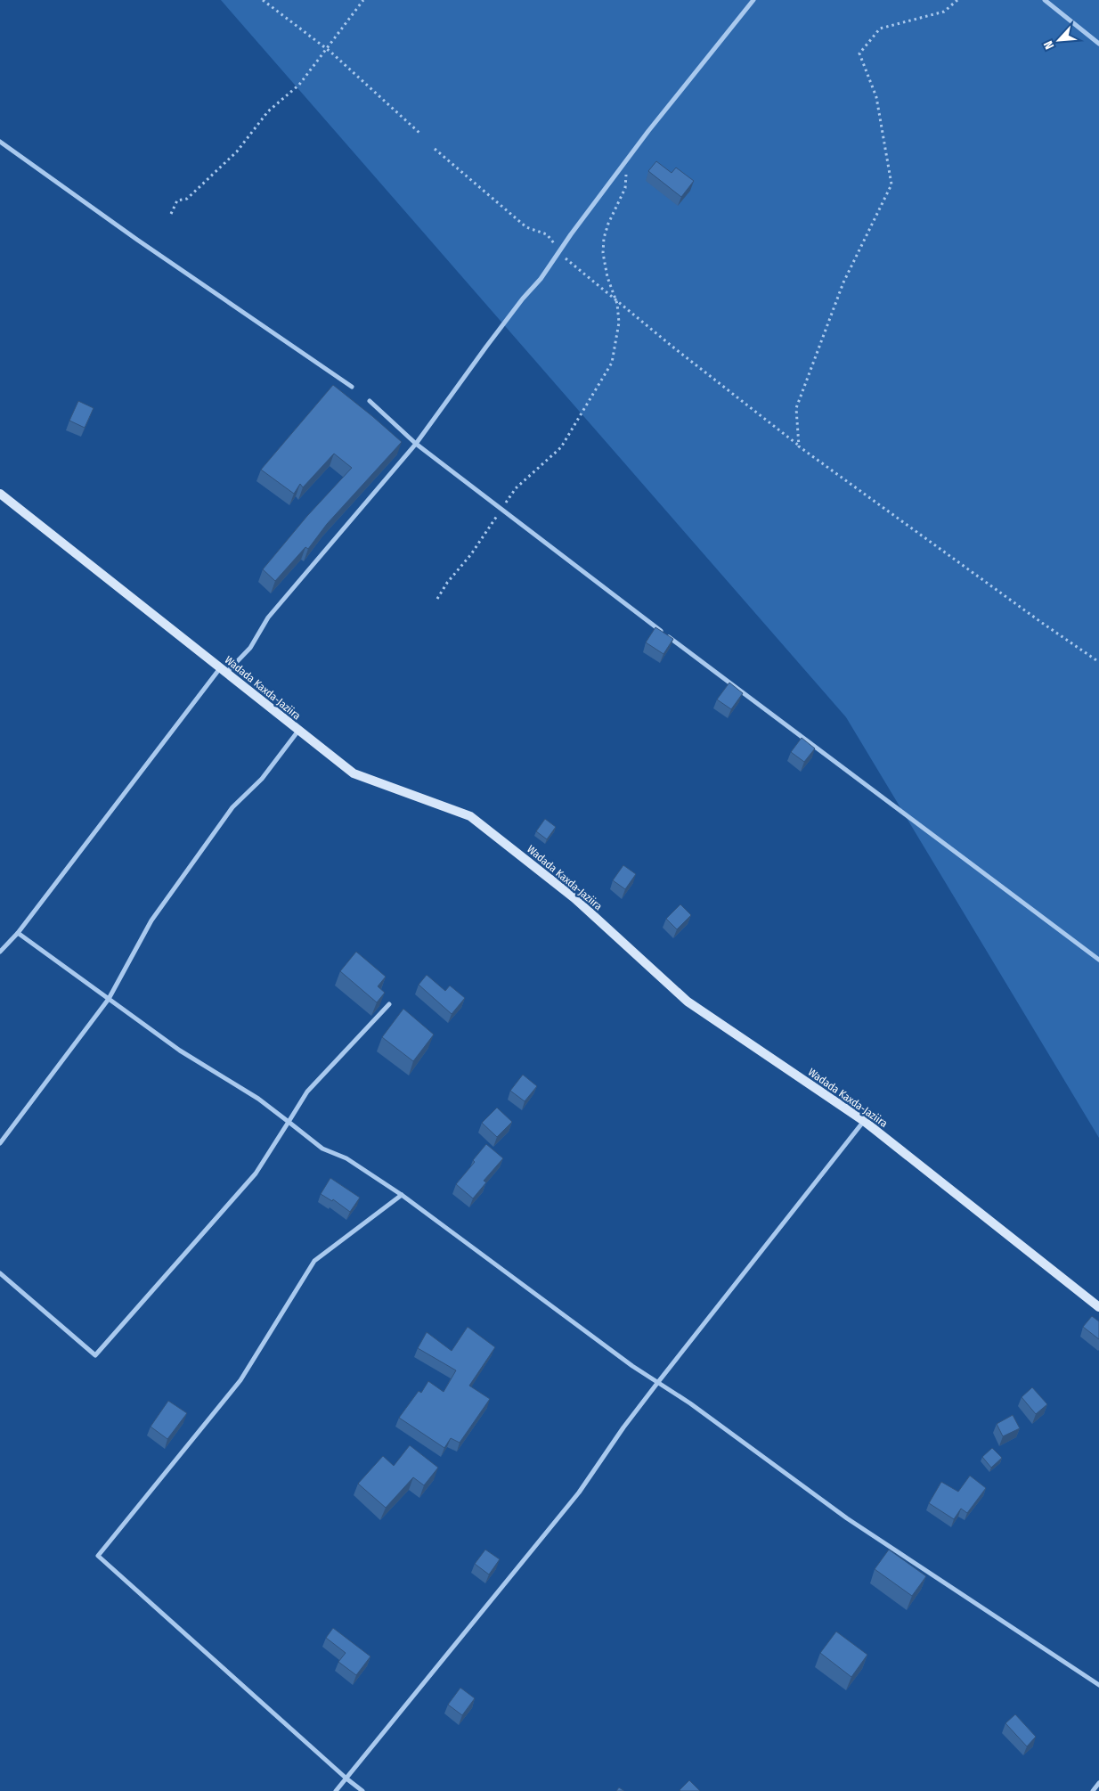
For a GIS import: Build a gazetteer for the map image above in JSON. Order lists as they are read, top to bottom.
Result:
{
  "streets": {
    "street": ["Wadada Kaxda-Jaziira"]
  },
  "north": "bottom left"
}
